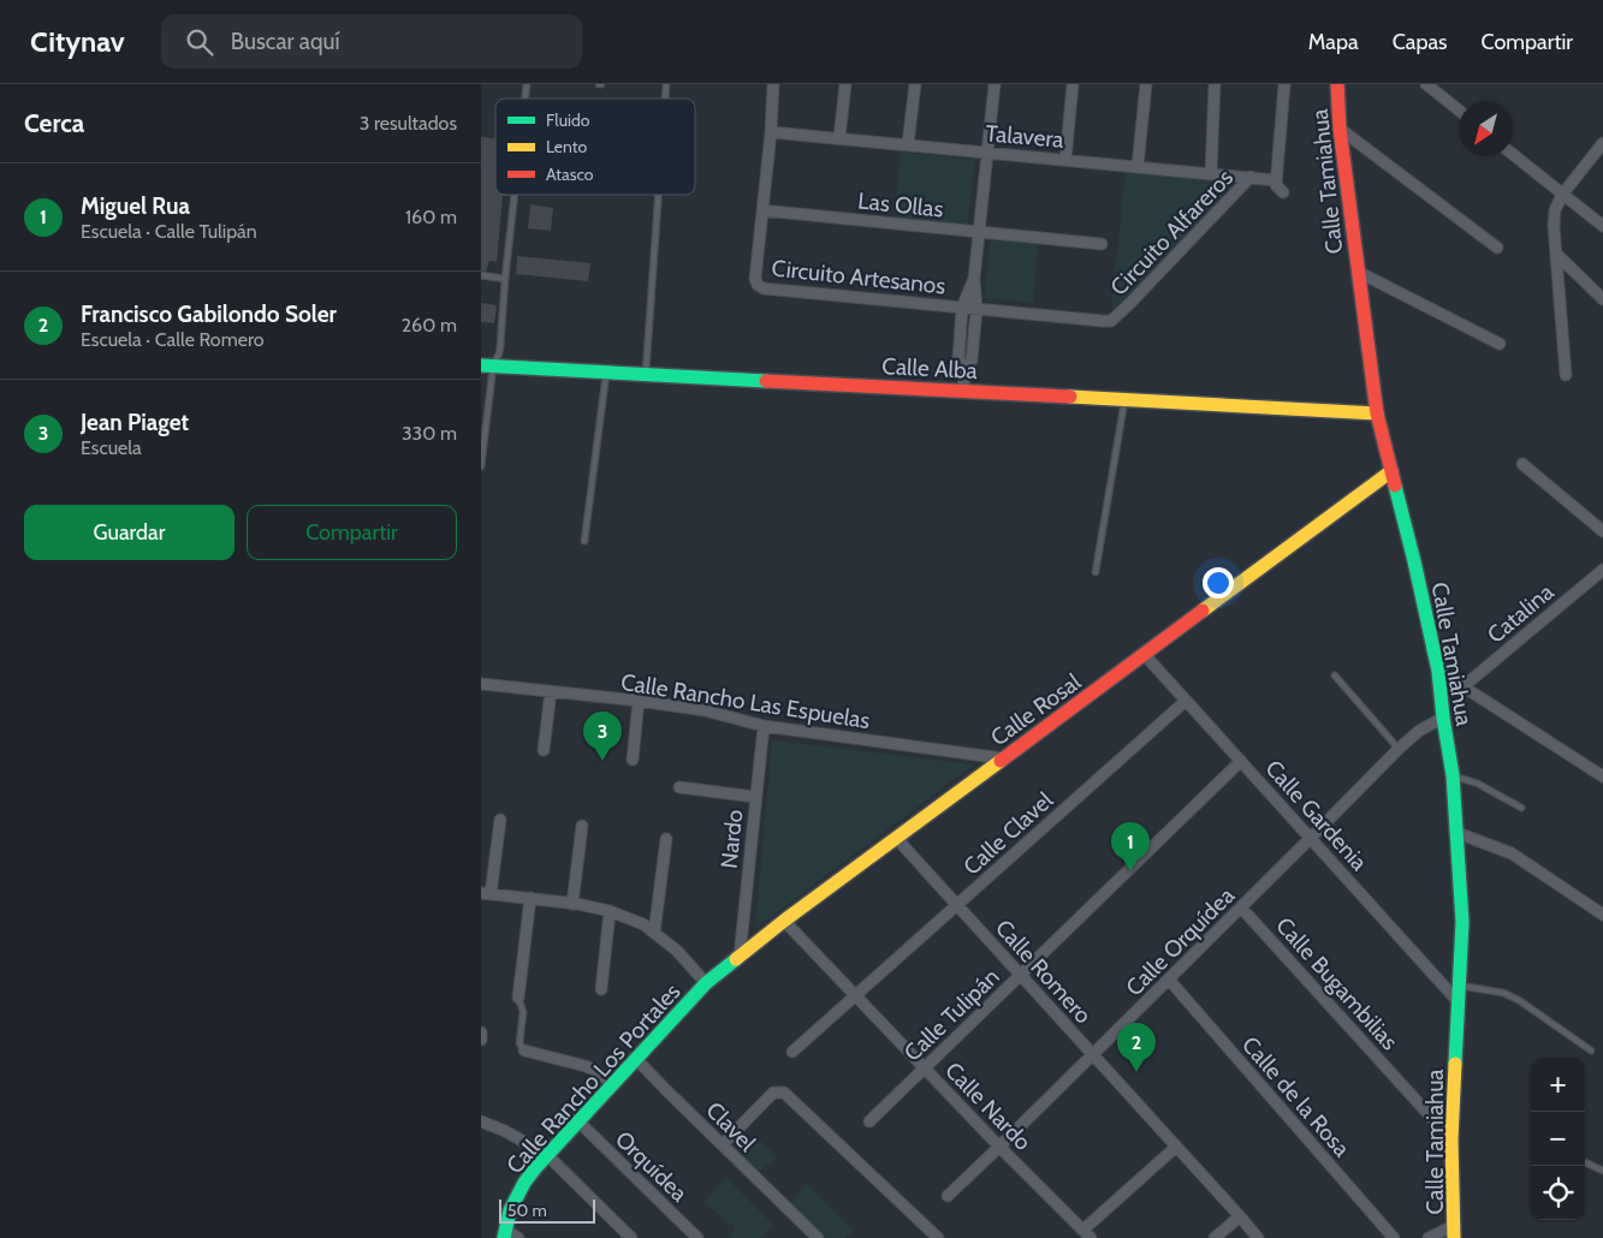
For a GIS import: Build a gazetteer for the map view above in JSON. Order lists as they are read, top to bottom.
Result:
{
  "streets": {
    "street": [
      "Talavera",
      "Calle Tamiahua",
      "Las Ollas",
      "Circuito Alfareros",
      "Circuito Artesanos",
      "Calle Alba",
      "Catalina",
      "Calle Rancho Las Espuelas",
      "Calle Rosal",
      "Calle Gardenia",
      "Calle Clavel",
      "Nardo",
      "Calle Orquídea",
      "Calle Romero",
      "Calle Bugambilias",
      "Calle Tulipán",
      "Calle Rancho Los Portales",
      "Calle de la Rosa",
      "Calle Nardo",
      "Clavel",
      "Orquídea"
    ]
  },
  "crossings": [
    ["Talavera", "Circuito Alfareros"],
    ["Talavera", "Circuito Artesanos"],
    ["Calle Tamiahua", "Calle Alba"],
    ["Calle Tamiahua", "Calle Rosal"],
    ["Calle Tamiahua", "Calle Gardenia"],
    ["Calle Tamiahua", "Calle Orquídea"],
    ["Calle Tamiahua", "Calle Bugambilias"],
    ["Las Ollas", "Circuito Artesanos"],
    ["Circuito Alfareros", "Circuito Artesanos"],
    ["Calle Rancho Las Espuelas", "Calle Rosal"],
    ["Calle Rancho Las Espuelas", "Nardo"],
    ["Calle Rosal", "Calle Gardenia"],
    ["Calle Rosal", "Nardo"],
    ["Calle Rosal", "Calle Romero"],
    ["Calle Rosal", "Calle Rancho Los Portales"],
    ["Calle Rosal", "Calle Nardo"],
    ["Calle Gardenia", "Calle Clavel"],
    ["Calle Gardenia", "Calle Orquídea"],
    ["Calle Gardenia", "Calle Tulipán"],
    ["Calle Clavel", "Calle Romero"],
    ["Calle Clavel", "Calle Nardo"],
    ["Calle Orquídea", "Calle Romero"],
    ["Calle Orquídea", "Calle Bugambilias"],
    ["Calle Orquídea", "Calle de la Rosa"],
    ["Calle Orquídea", "Calle Nardo"],
    ["Calle Romero", "Calle Tulipán"],
    ["Calle Tulipán", "Calle Nardo"],
    ["Calle Rancho Los Portales", "Clavel"],
    ["Calle Rancho Los Portales", "Orquídea"]
  ],
  "legend": ["Fluido", "Lento", "Atasco"],
  "scale_bar": "50 m",
  "north": "bottom left",
  "page": {
    "header": "Citynav",
    "search": "Buscar aquí",
    "nav": ["Mapa", "Capas", "Compartir"],
    "heading": ["Cerca", "3 resultados"],
    "list": [
      {
        "mark": "1",
        "name": "Miguel Rua",
        "note": "Escuela · Calle Tulipán",
        "value": "160 m"
      },
      {
        "mark": "2",
        "name": "Francisco Gabilondo Soler",
        "note": "Escuela · Calle Romero",
        "value": "260 m"
      },
      {
        "mark": "3",
        "name": "Jean Piaget",
        "note": "Escuela",
        "value": "330 m"
      }
    ],
    "buttons": ["Guardar", "Compartir"],
    "pins": ["3", "1", "2"],
    "map_buttons": ["+", "−"],
    "scale": "50 m"
  }
}
